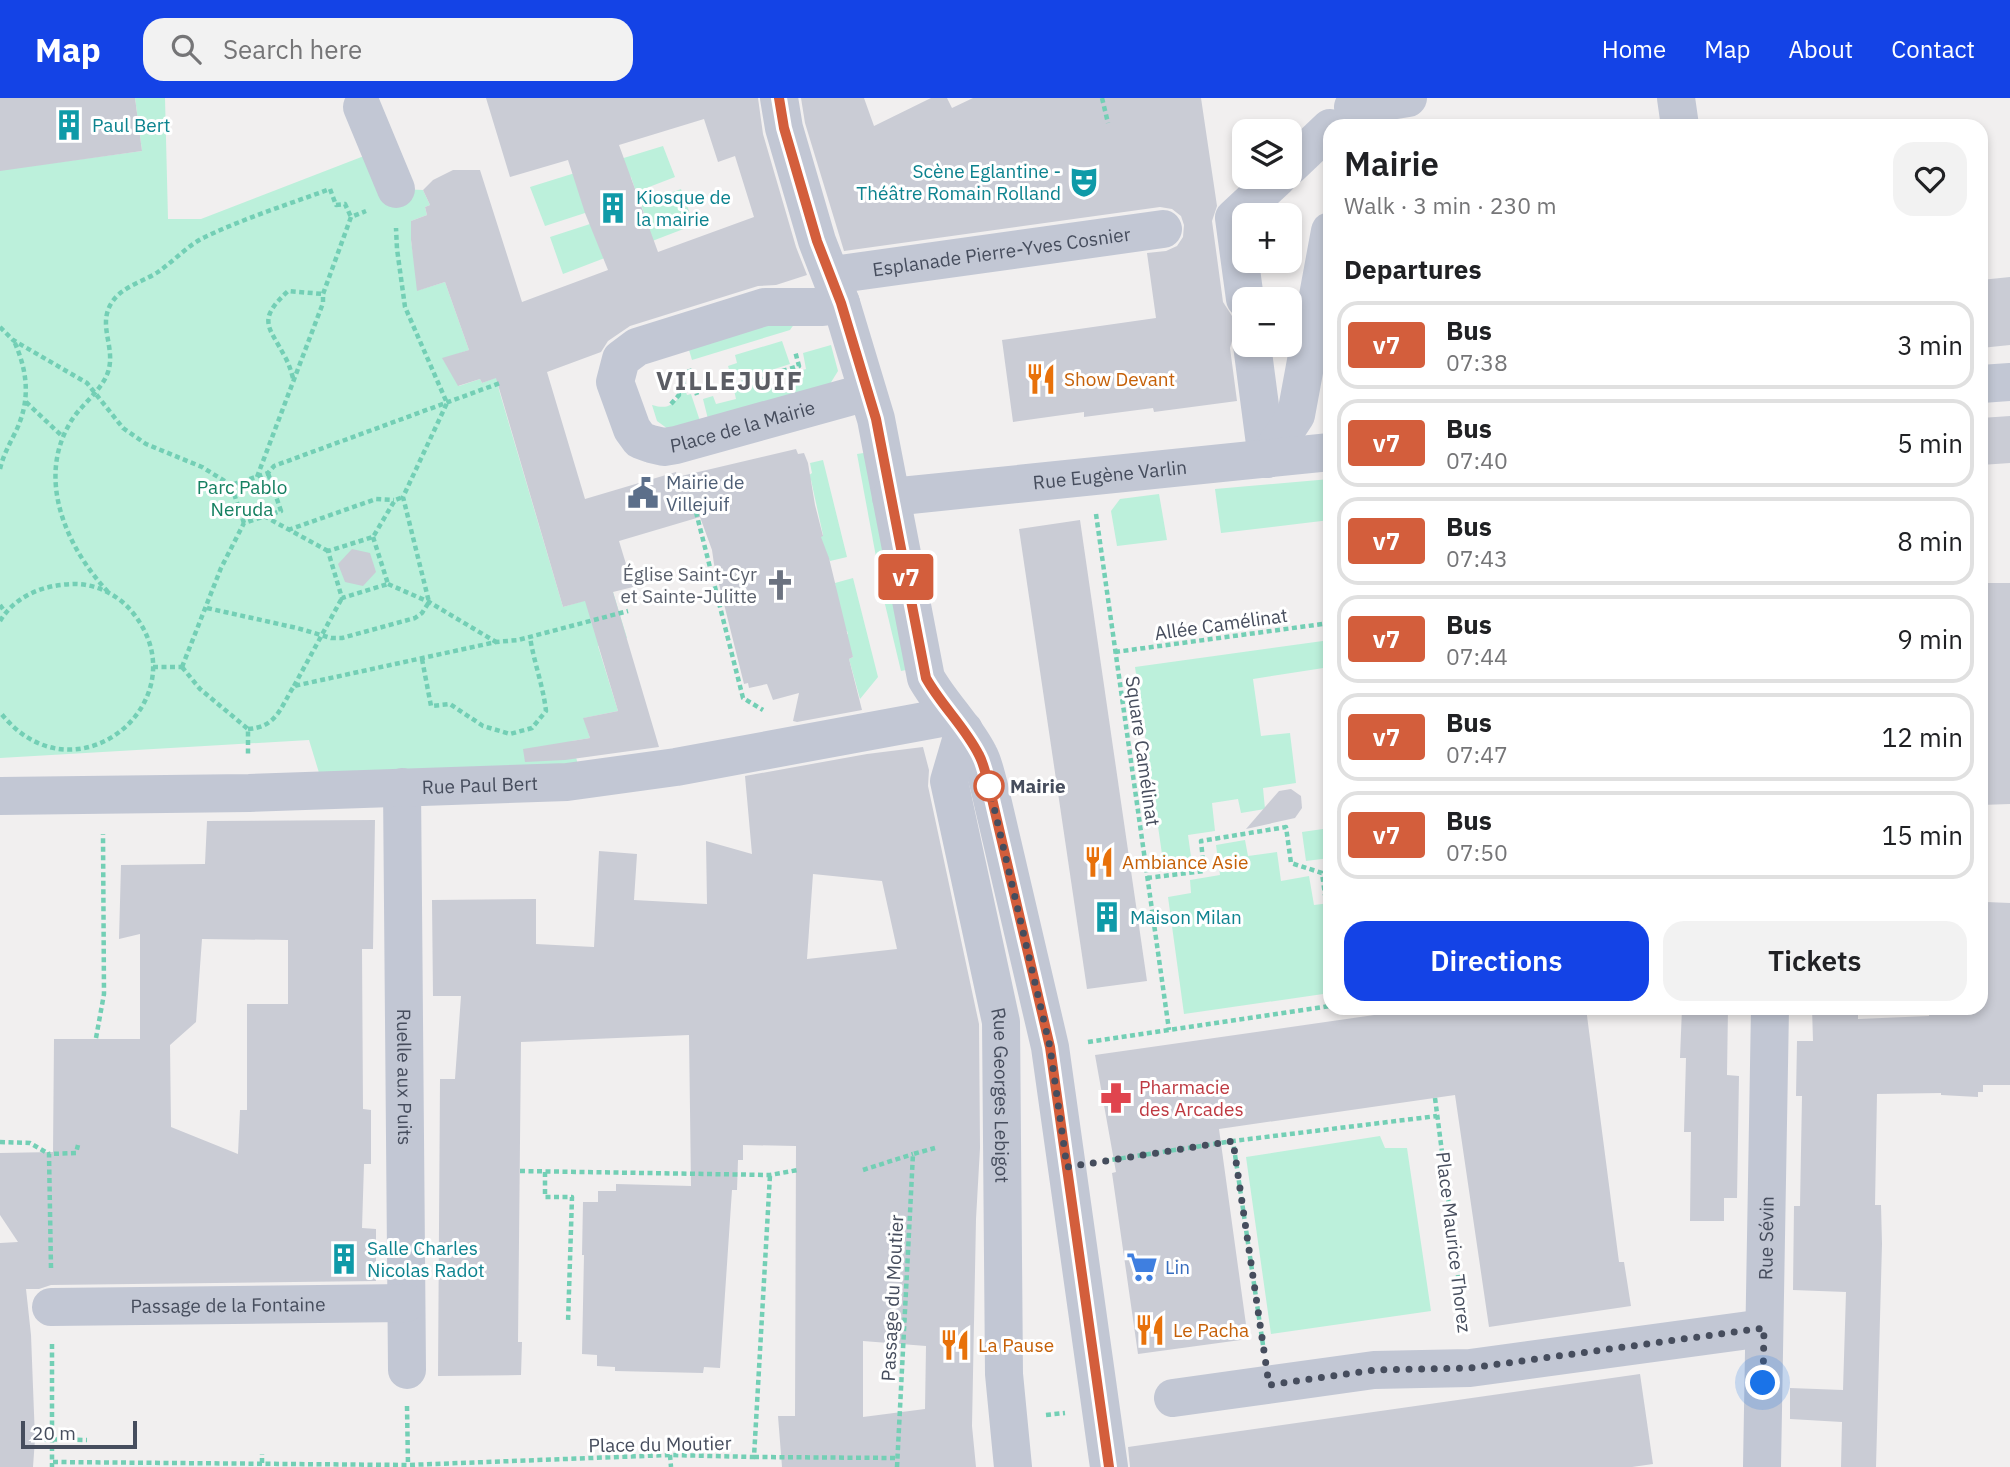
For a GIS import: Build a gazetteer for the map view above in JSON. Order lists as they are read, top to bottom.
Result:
{
  "streets": {
    "street": [
      "Esplanade Pierre-Yves Cosnier",
      "Place de la Mairie",
      "Rue Eugène Varlin",
      "Rue Paul Bert",
      "Ruelle aux Puits",
      "Rue Georges Lebigot",
      "Rue Sévin",
      "Passage de la Fontaine"
    ],
    "path": [
      "Allée Camélinat",
      "Square Camélinat",
      "Place Maurice Thorez",
      "Passage du Moutier",
      "Place du Moutier"
    ]
  },
  "crossings": [
    ["Esplanade Pierre-Yves Cosnier", "Place de la Mairie"],
    ["Rue Eugène Varlin", "Square Camélinat"],
    ["Allée Camélinat", "Square Camélinat"],
    ["Rue Paul Bert", "Ruelle aux Puits"],
    ["Rue Paul Bert", "Rue Georges Lebigot"],
    ["Ruelle aux Puits", "Passage de la Fontaine"]
  ],
  "districts": ["VILLEJUIF"],
  "parks": ["Parc Pablo Neruda"],
  "places": {
    "building": [
      "Paul Bert",
      "Kiosque de la mairie",
      "Maison Milan",
      "Salle Charles Nicolas Radot"
    ],
    "theatre": ["Scène Eglantine - Théâtre Romain Rolland"],
    "restaurant": [
      "Show Devant",
      "Ambiance Asie",
      "Le Pacha",
      "La Pause"
    ],
    "public building": ["Mairie de Villejuif"],
    "church": ["Église Saint-Cyr et Sainte-Julitte"],
    "other": ["Mairie"],
    "pharmacy": ["Pharmacie des Arcades"],
    "supermarket": ["Lin"]
  },
  "lines": ["bus line v7"],
  "scale_bar": "20 m",
  "page": {
    "header": "Map",
    "search": "Search here",
    "nav": [
      "Home",
      "Map",
      "About",
      "Contact"
    ],
    "on_map": "v7",
    "map_buttons": ["+", "−"],
    "heading": [
      ["Mairie", "Walk · 3 min · 230 m"],
      "Departures"
    ],
    "list": [
      {
        "mark": "v7",
        "name": "Bus",
        "note": "07:38",
        "value": "3 min"
      },
      {
        "mark": "v7",
        "name": "Bus",
        "note": "07:40",
        "value": "5 min"
      },
      {
        "mark": "v7",
        "name": "Bus",
        "note": "07:43",
        "value": "8 min"
      },
      {
        "mark": "v7",
        "name": "Bus",
        "note": "07:44",
        "value": "9 min"
      },
      {
        "mark": "v7",
        "name": "Bus",
        "note": "07:47",
        "value": "12 min"
      },
      {
        "mark": "v7",
        "name": "Bus",
        "note": "07:50",
        "value": "15 min"
      }
    ],
    "buttons": ["Directions", "Tickets"],
    "scale": "20 m"
  }
}
